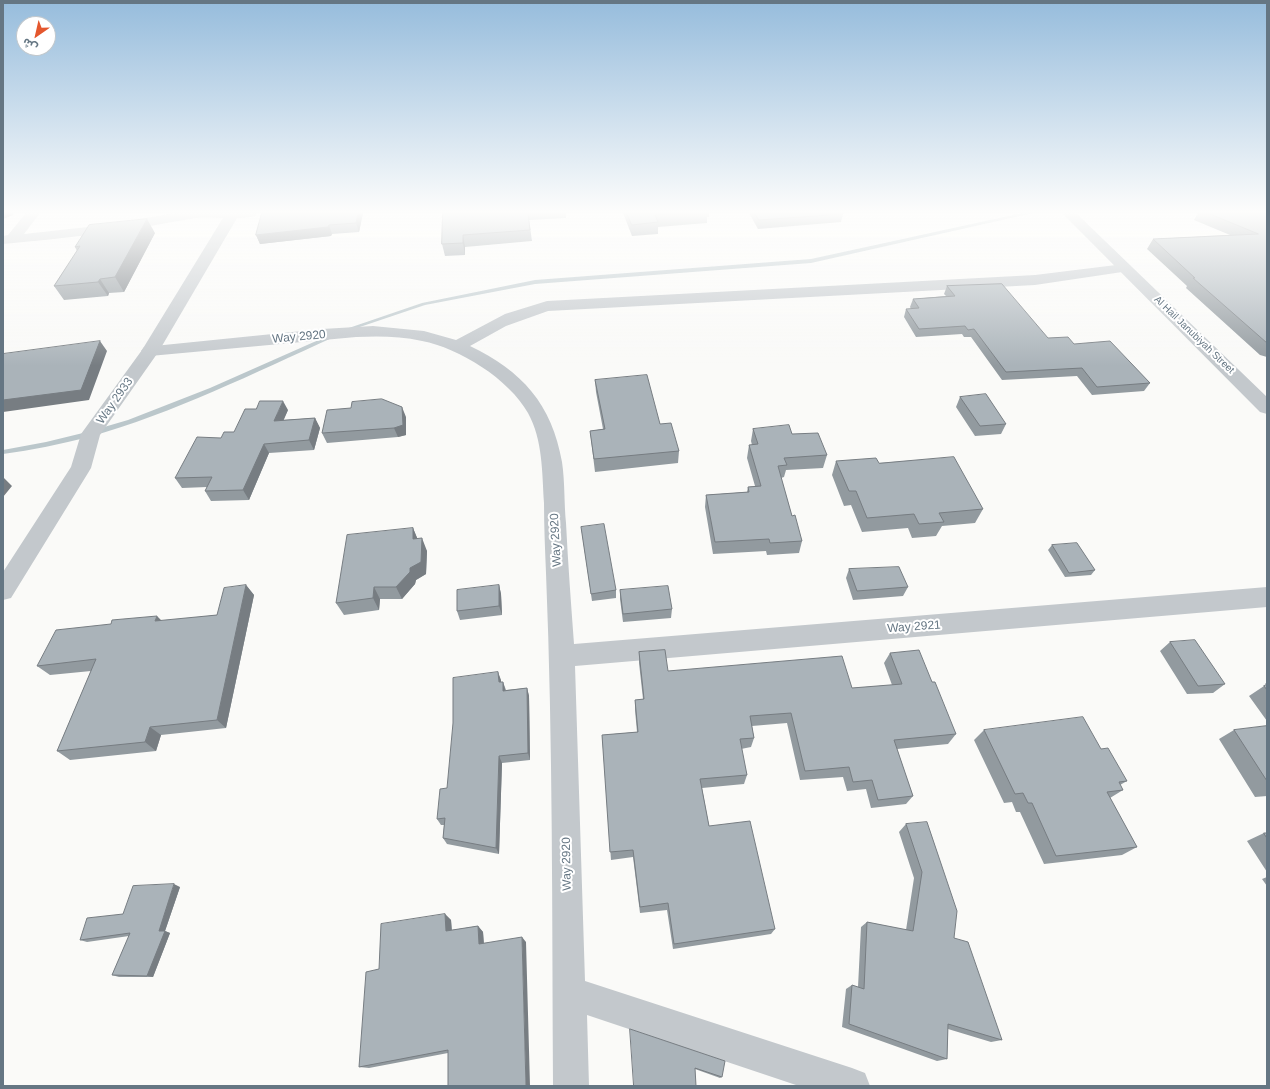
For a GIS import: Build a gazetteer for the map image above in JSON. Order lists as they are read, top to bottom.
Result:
{
  "streets": {
    "street": [
      "Al Hail Janubiyah Street",
      "Way 2920",
      "Way 2933",
      "Way 2921"
    ]
  },
  "crossings": [
    ["Way 2920", "Way 2933"],
    ["Way 2920", "Way 2921"]
  ],
  "north": "bottom left"
}
